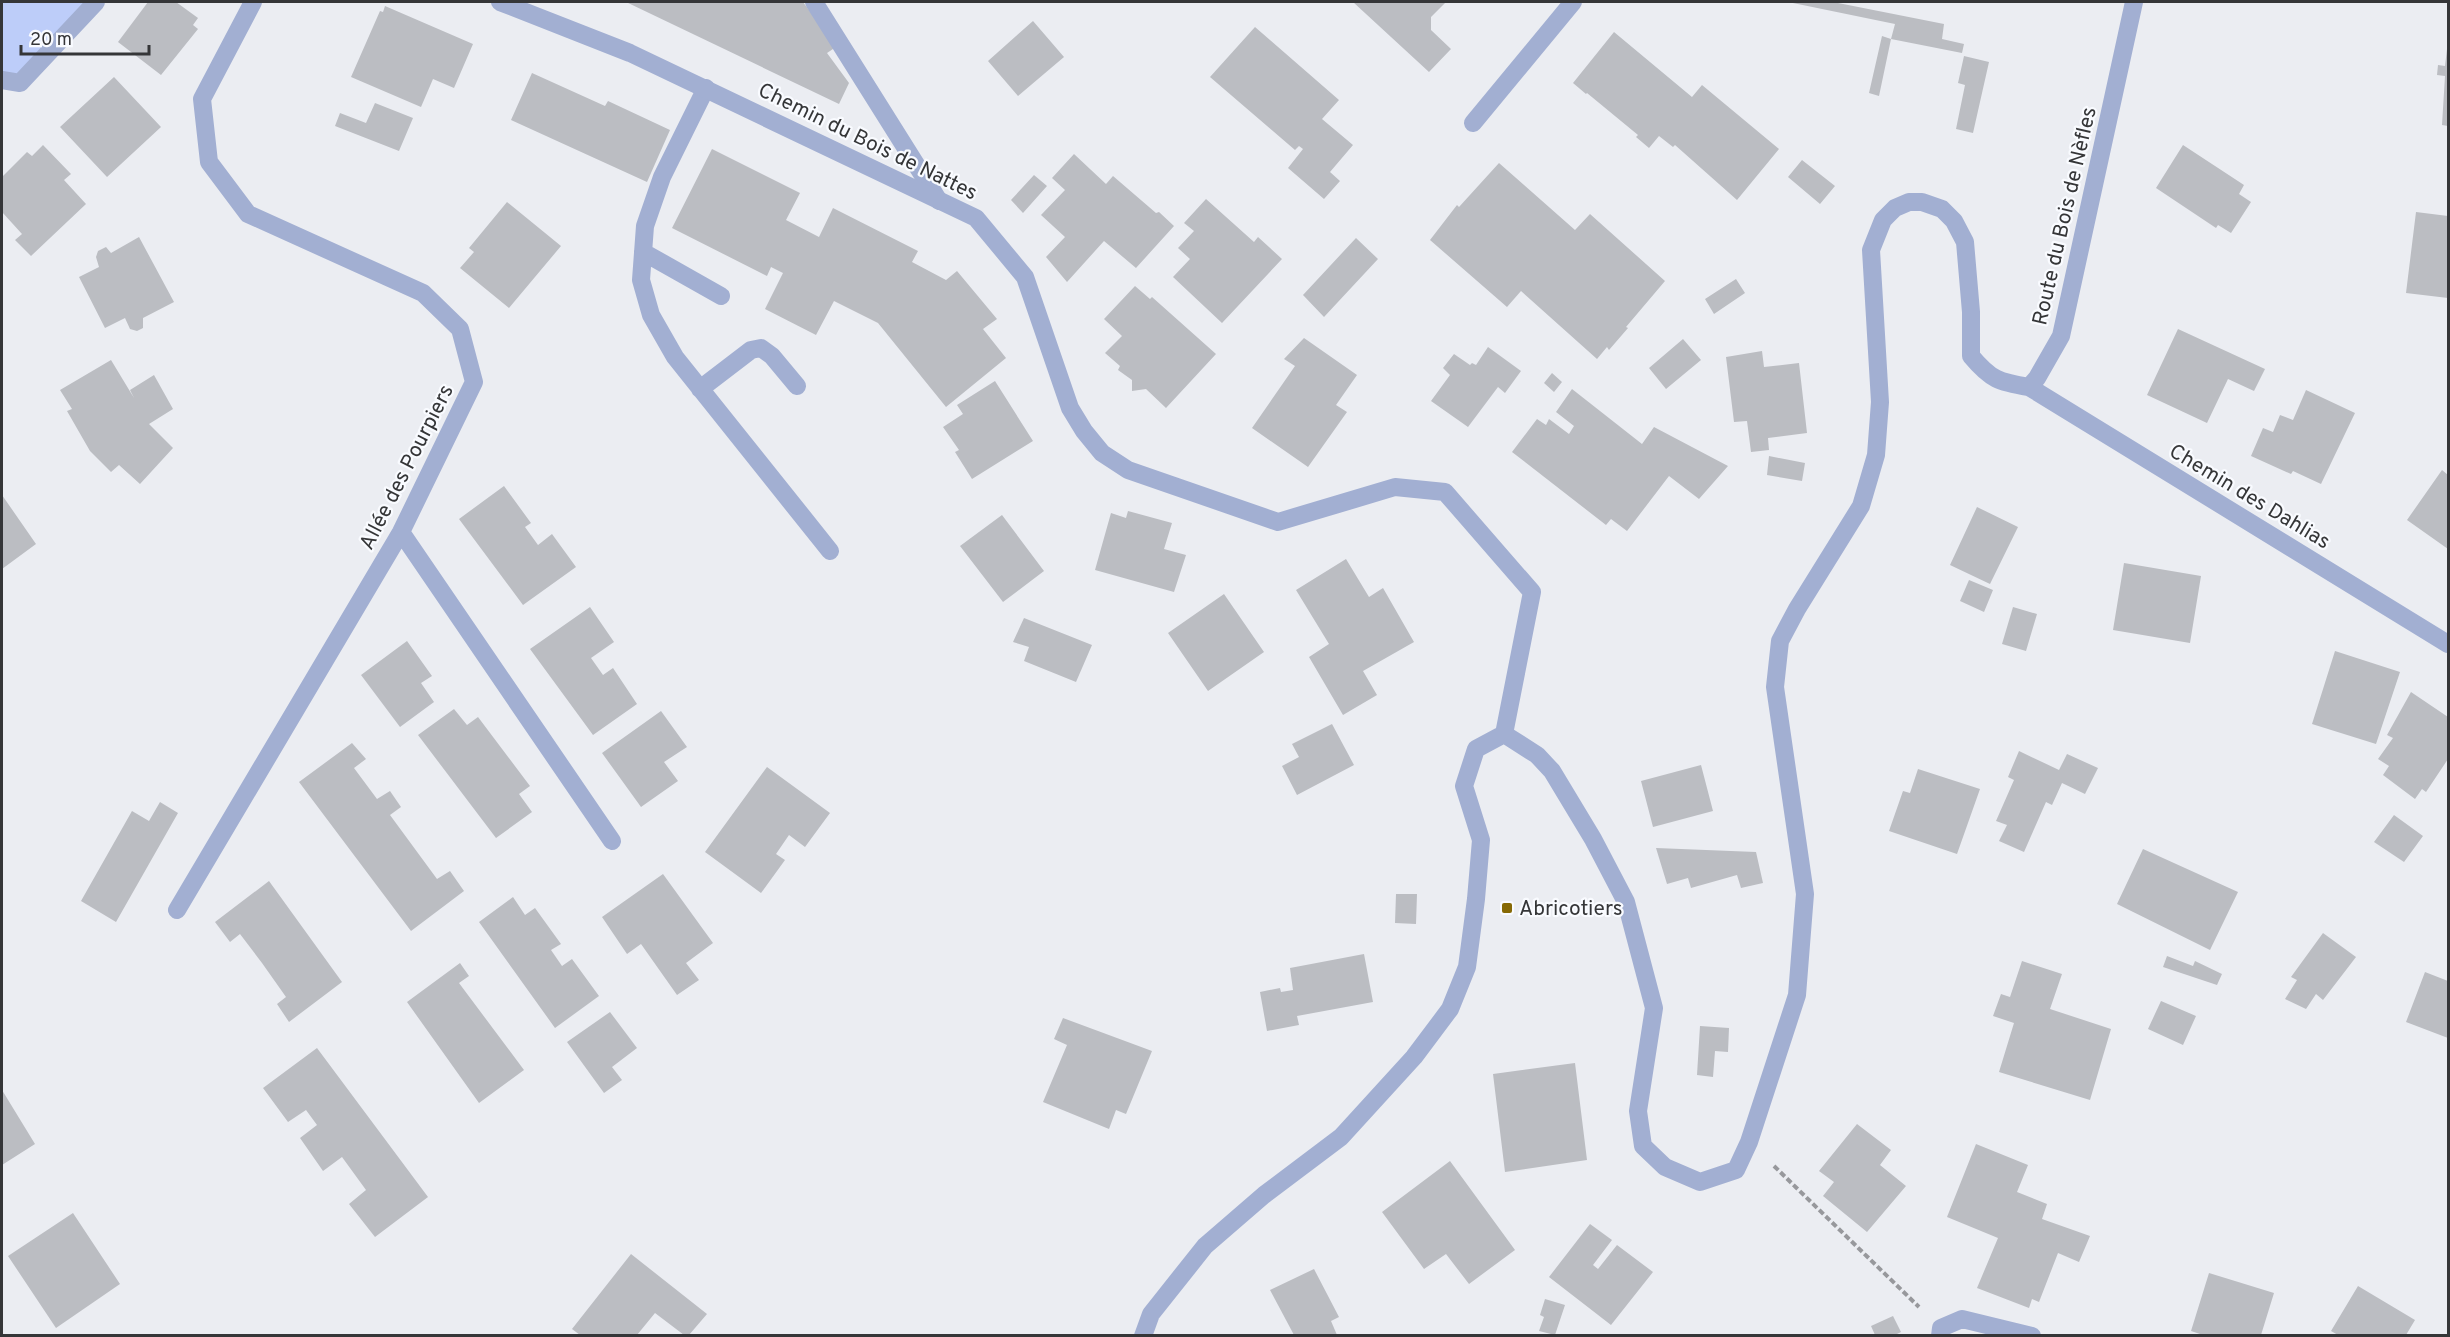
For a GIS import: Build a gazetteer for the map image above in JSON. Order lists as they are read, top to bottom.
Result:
{
  "streets": {
    "street": [
      "Chemin du Bois de Nattes",
      "Route du Bois de Nèfles",
      "Allée des Pourpiers",
      "Chemin des Dahlias"
    ]
  },
  "crossings": [
    ["Route du Bois de Nèfles", "Chemin des Dahlias"]
  ],
  "places": {
    "transit": ["Abricotiers"]
  },
  "scale_bar": "20 m"
}
